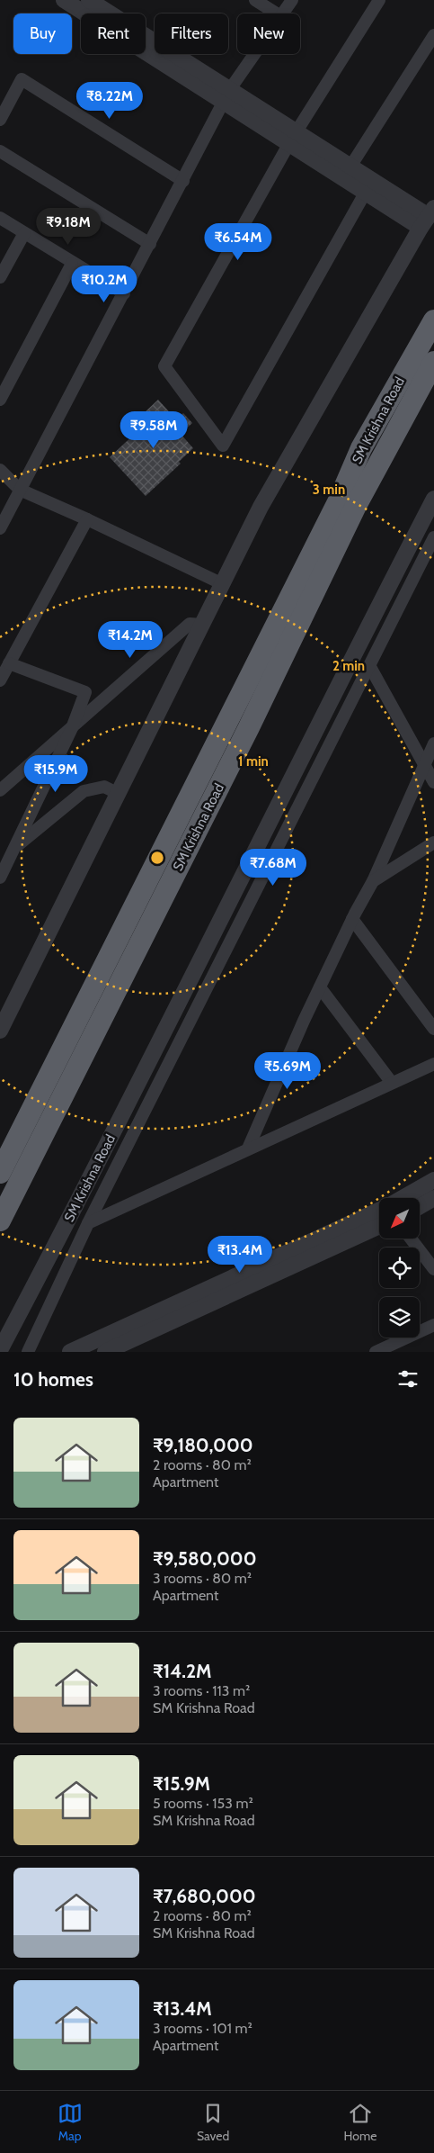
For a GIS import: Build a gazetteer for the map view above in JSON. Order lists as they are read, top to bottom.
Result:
{
  "streets": {
    "highway": ["SM Krishna Road"]
  },
  "north": "bottom left",
  "page": {
    "chip": [
      "Buy",
      "Rent",
      "Filters",
      "New"
    ],
    "price": [
      "₹8.22M",
      "₹9.18M",
      "₹6.54M",
      "₹10.2M",
      "₹9.58M",
      "₹14.2M",
      "₹15.9M",
      "₹7.68M",
      "₹5.69M",
      "₹13.4M"
    ],
    "heading": "10 homes",
    "list": [
      {
        "name": "₹9,180,000",
        "note": "2 rooms · 80 m² · Apartment"
      },
      {
        "name": "₹9,580,000",
        "note": "3 rooms · 80 m² · Apartment"
      },
      {
        "name": "₹14.2M",
        "note": "3 rooms · 113 m² · SM Krishna Road"
      },
      {
        "name": "₹15.9M",
        "note": "5 rooms · 153 m² · SM Krishna Road"
      },
      {
        "name": "₹7,680,000",
        "note": "2 rooms · 80 m² · SM Krishna Road"
      },
      {
        "name": "₹13.4M",
        "note": "3 rooms · 101 m² · Apartment"
      }
    ],
    "tabs": ["Map", "Saved", "Home"]
  },
  "rings": ["3 min", "2 min", "1 min"]
}
